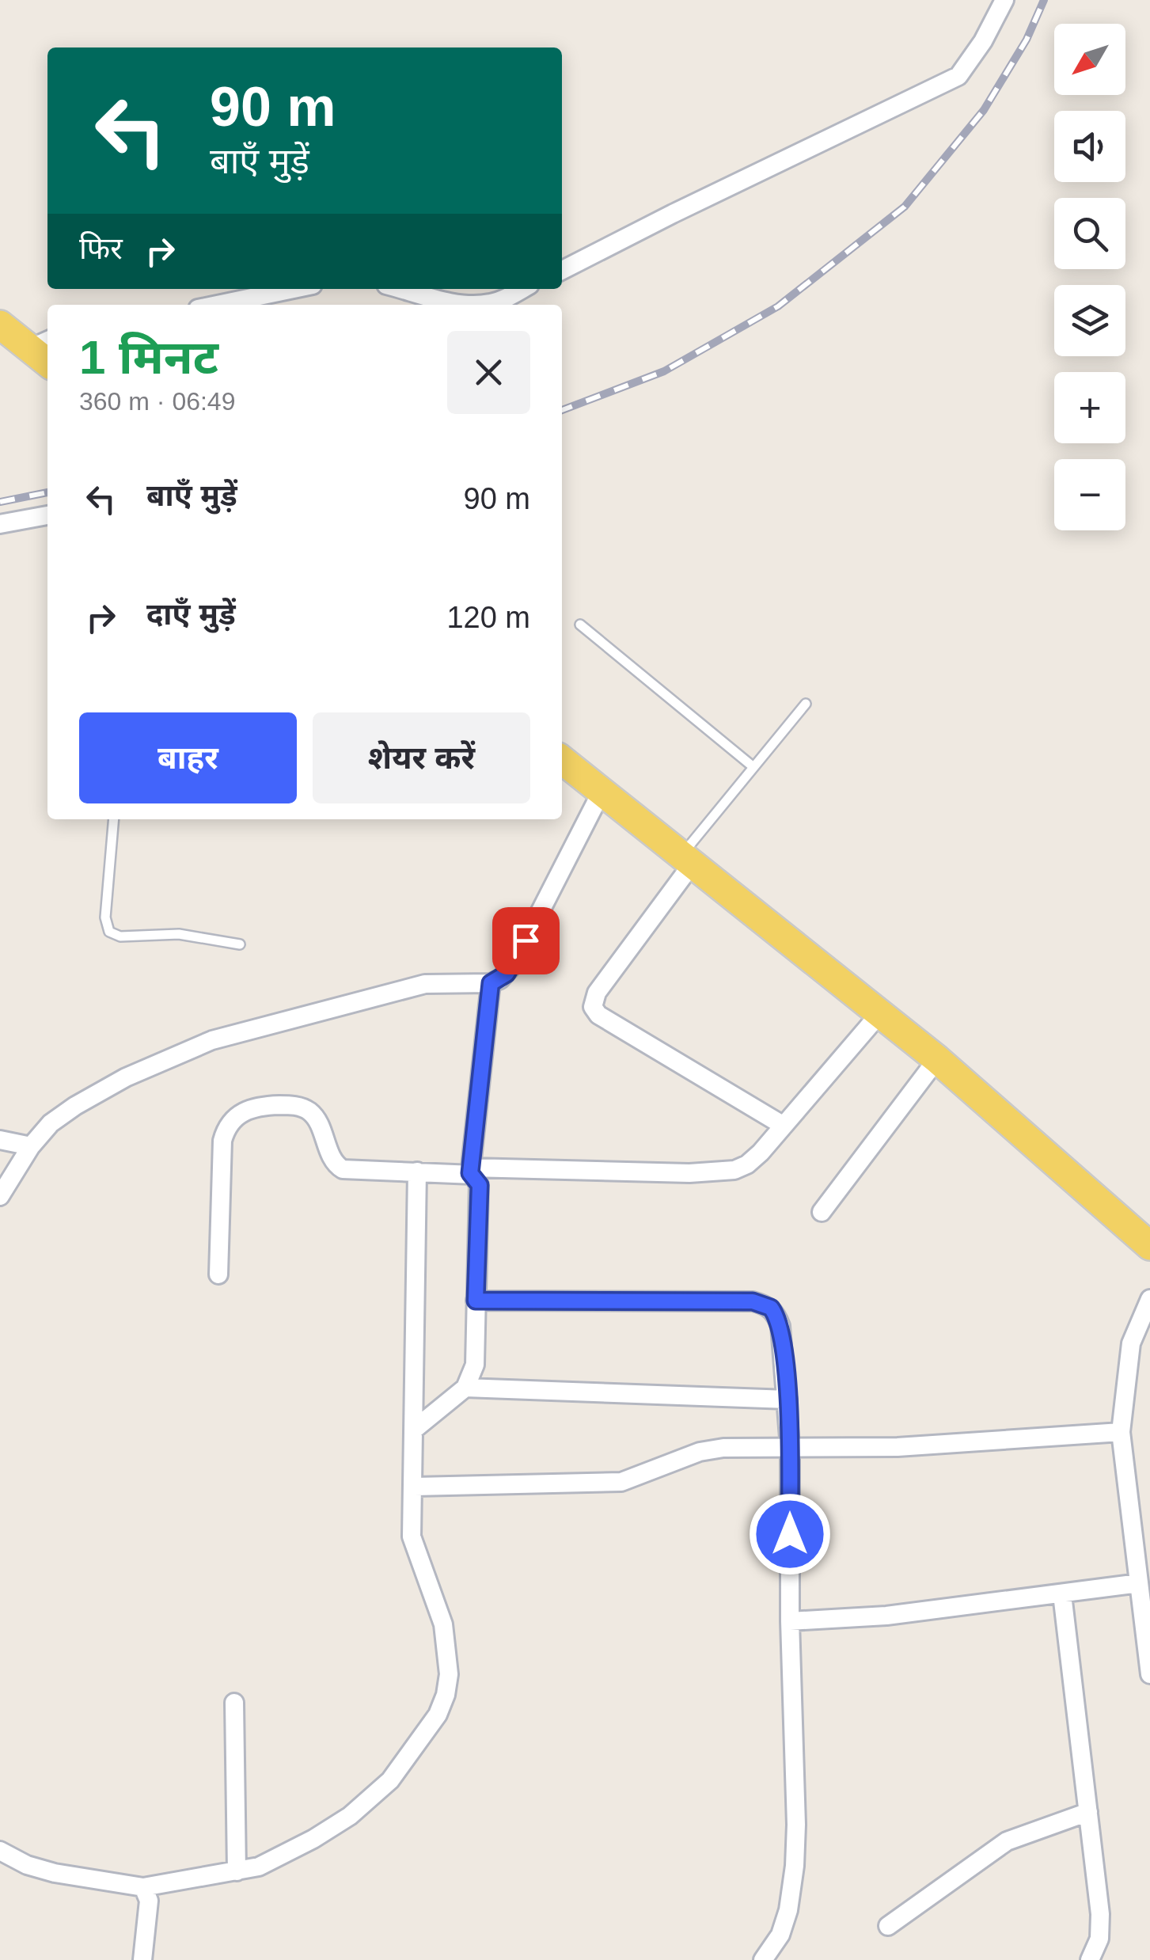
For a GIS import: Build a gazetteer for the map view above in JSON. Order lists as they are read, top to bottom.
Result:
{
  "north": "bottom left",
  "page": {
    "map_buttons": ["+", "−"],
    "turn": ["90 m", "बाएँ मुड़ें"],
    "then": "फिर",
    "heading": ["1 मिनट", "360 m · 06:49"],
    "list": [
      {
        "name": "बाएँ मुड़ें",
        "value": "90 m"
      },
      {
        "name": "दाएँ मुड़ें",
        "value": "120 m"
      }
    ],
    "buttons": ["बाहर", "शेयर करें"]
  }
}
